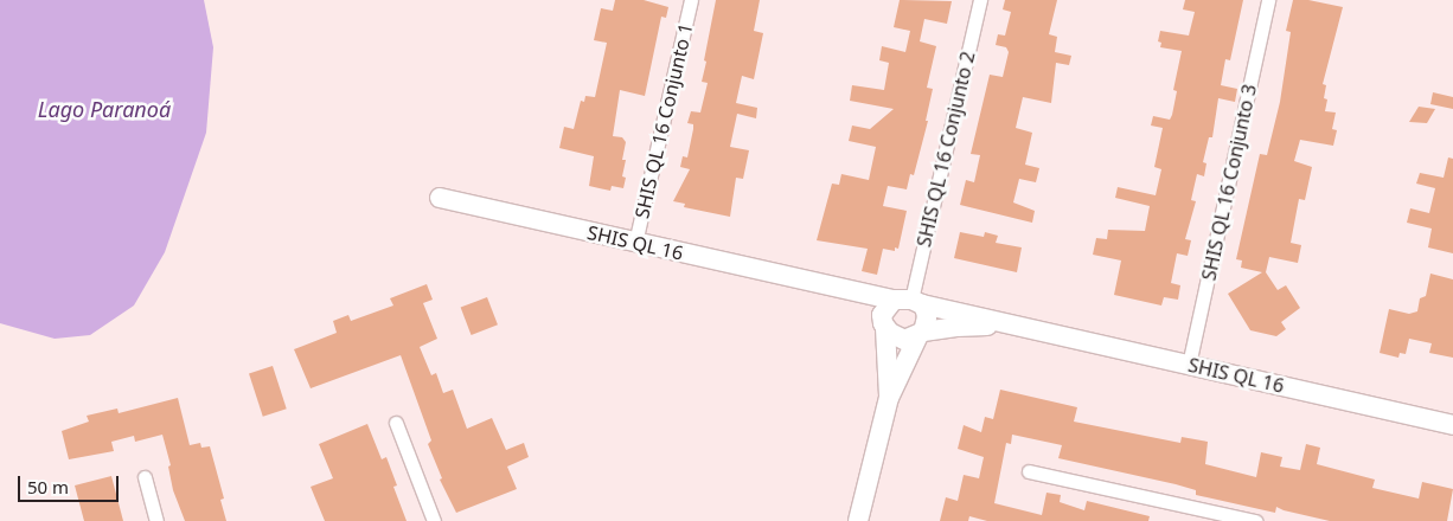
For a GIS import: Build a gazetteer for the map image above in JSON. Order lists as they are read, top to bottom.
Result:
{
  "streets": {
    "street": [
      "SHIS QL 16 Conjunto 1",
      "SHIS QL 16 Conjunto 2",
      "SHIS QL 16 Conjunto 3",
      "SHIS QL 16"
    ]
  },
  "crossings": [
    ["SHIS QL 16 Conjunto 1", "SHIS QL 16"],
    ["SHIS QL 16 Conjunto 2", "SHIS QL 16"],
    ["SHIS QL 16 Conjunto 3", "SHIS QL 16"]
  ],
  "water": ["Lago Paranoá"],
  "scale_bar": "50 m"
}
